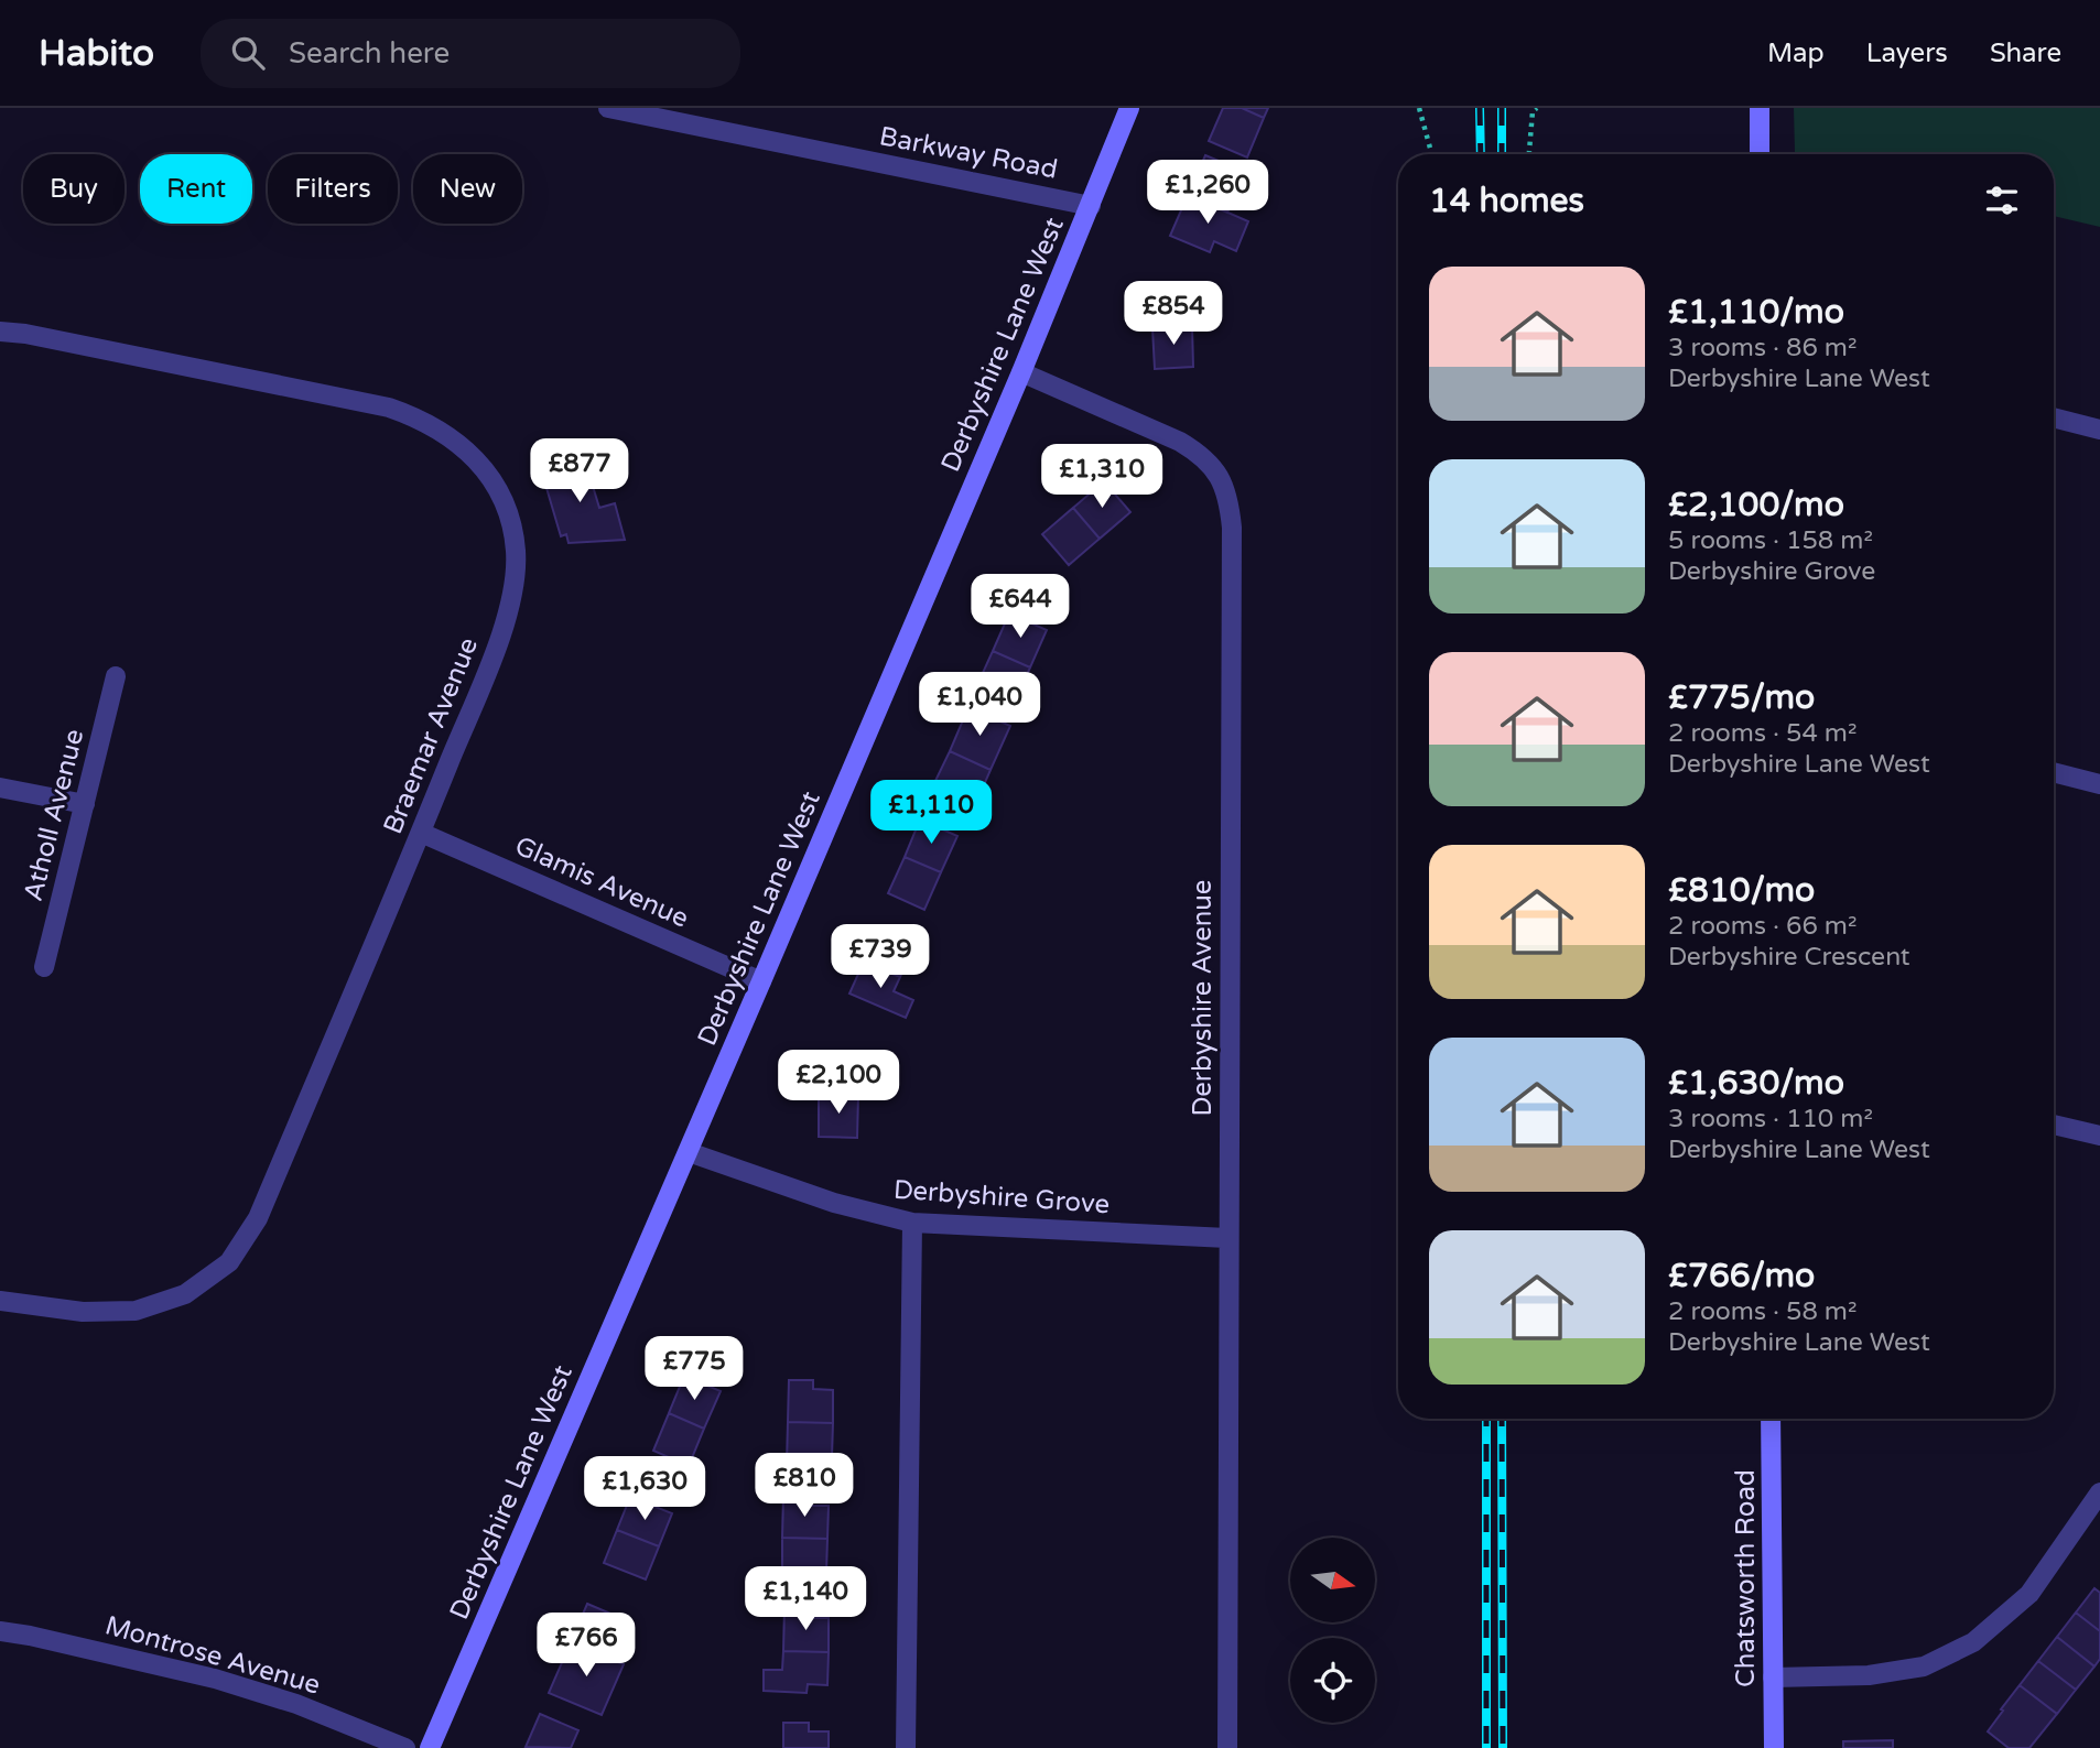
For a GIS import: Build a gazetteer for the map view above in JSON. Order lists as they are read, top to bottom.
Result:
{
  "streets": {
    "street": [
      "Barkway Road",
      "Derbyshire Lane West",
      "Braemar Avenue",
      "Atholl Avenue",
      "Glamis Avenue",
      "Derbyshire Avenue",
      "Derbyshire Grove",
      "Chatsworth Road",
      "Montrose Avenue"
    ]
  },
  "crossings": [
    ["Barkway Road", "Derbyshire Lane West"],
    ["Derbyshire Lane West", "Glamis Avenue"],
    ["Derbyshire Lane West", "Derbyshire Avenue"],
    ["Derbyshire Lane West", "Derbyshire Grove"],
    ["Braemar Avenue", "Glamis Avenue"],
    ["Derbyshire Avenue", "Derbyshire Grove"]
  ],
  "north": "right",
  "page": {
    "header": "Habito",
    "search": "Search here",
    "nav": ["Map", "Layers", "Share"],
    "chip": [
      "Buy",
      "Rent",
      "Filters",
      "New"
    ],
    "heading": "14 homes",
    "price": [
      "£1,260",
      "£854",
      "£877",
      "£1,310",
      "£644",
      "£1,040",
      "£1,110",
      "£739",
      "£2,100",
      "£775",
      "£810",
      "£1,630",
      "£1,140",
      "£766"
    ],
    "list": [
      {
        "name": "£1,110/mo",
        "note": "3 rooms · 86 m² · Derbyshire Lane West"
      },
      {
        "name": "£2,100/mo",
        "note": "5 rooms · 158 m² · Derbyshire Grove"
      },
      {
        "name": "£775/mo",
        "note": "2 rooms · 54 m² · Derbyshire Lane West"
      },
      {
        "name": "£810/mo",
        "note": "2 rooms · 66 m² · Derbyshire Crescent"
      },
      {
        "name": "£1,630/mo",
        "note": "3 rooms · 110 m² · Derbyshire Lane West"
      },
      {
        "name": "£766/mo",
        "note": "2 rooms · 58 m² · Derbyshire Lane West"
      }
    ]
  }
}
